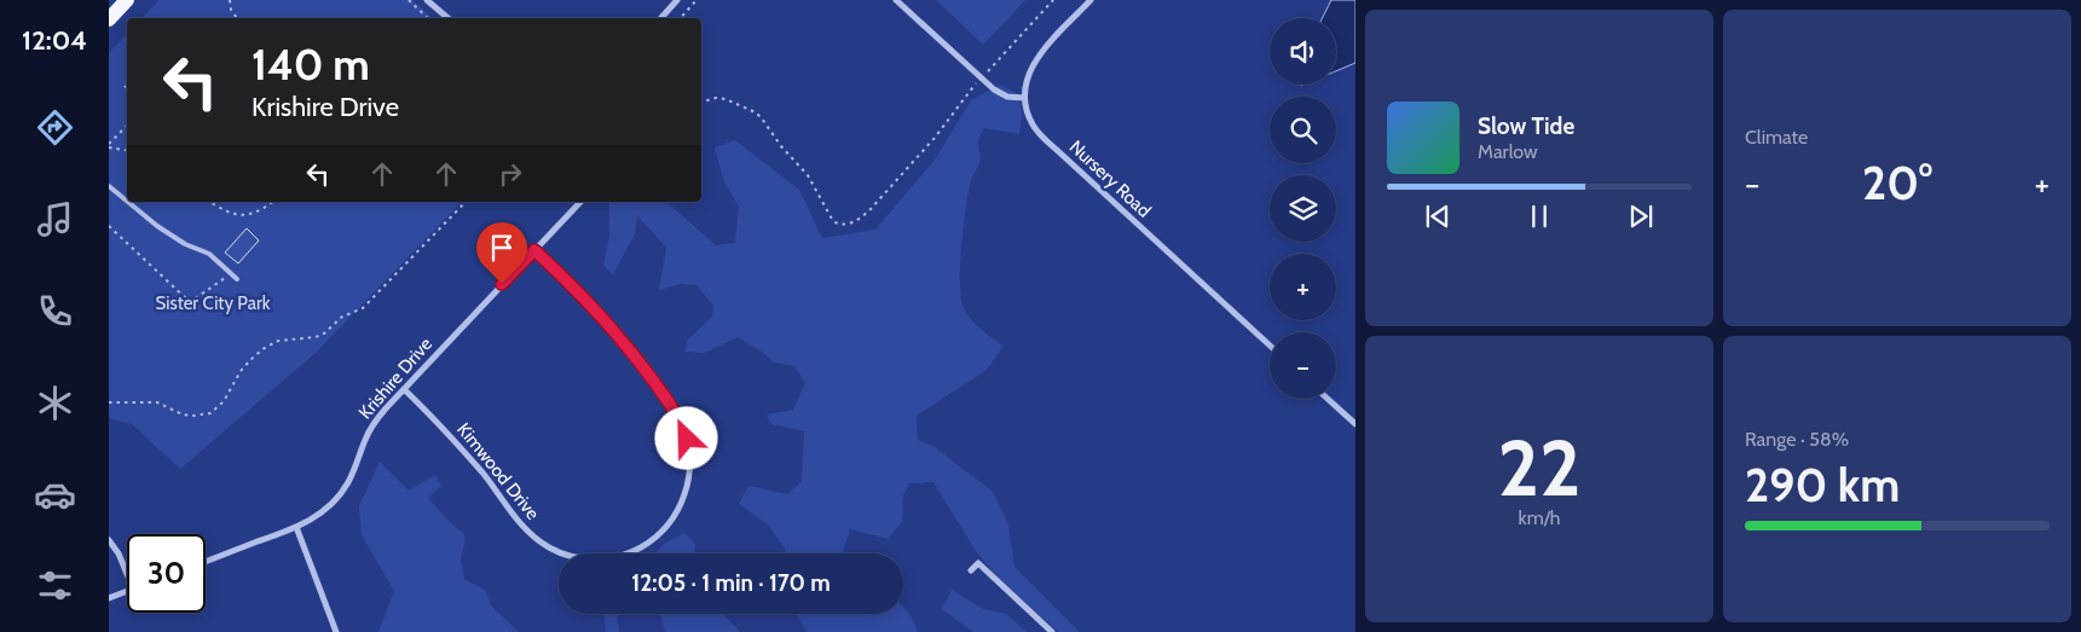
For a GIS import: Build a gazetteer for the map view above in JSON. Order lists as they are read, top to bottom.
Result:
{
  "streets": {
    "street": ["Nursery Road", "Krishire Drive", "Kimwood Drive"]
  },
  "crossings": [
    ["Krishire Drive", "Kimwood Drive"]
  ],
  "parks": ["Sister City Park"],
  "page": {
    "tabs": "12:04",
    "tile": [
      "Climate",
      ["22", "km/h"],
      ["Range · 58%", "290 km"]
    ],
    "map_buttons": ["+", "−"],
    "turn": ["140 m", "Krishire Drive"],
    "song": ["Slow Tide", "Marlow"],
    "heat": ["−", "20°", "+"],
    "limit": "30",
    "trip": "12:05 · 1 min · 170 m"
  }
}
